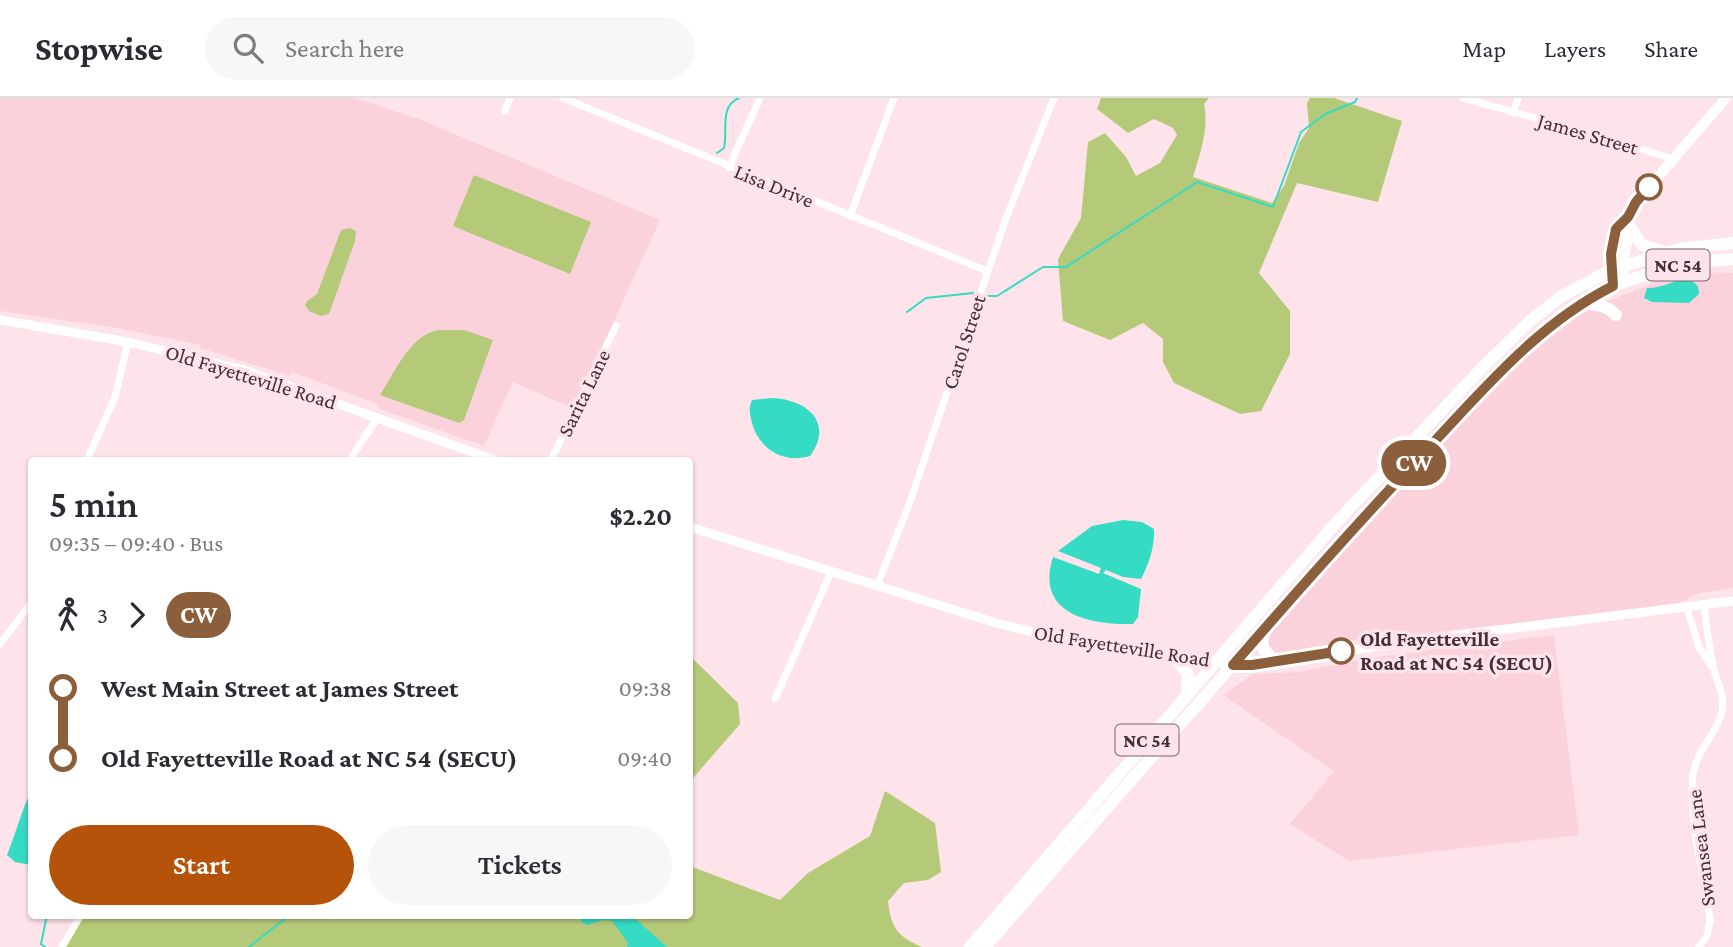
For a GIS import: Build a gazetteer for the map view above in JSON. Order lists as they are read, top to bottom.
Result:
{
  "streets": {
    "highway": ["NC 54"],
    "street": [
      "James Street",
      "Lisa Drive",
      "Carol Street",
      "Old Fayetteville Road",
      "Sarita Lane",
      "Swansea Lane"
    ]
  },
  "crossings": [
    ["Lisa Drive", "Carol Street"],
    ["NC 54", "Old Fayetteville Road"],
    ["Carol Street", "Old Fayetteville Road"],
    ["Old Fayetteville Road", "Swansea Lane"]
  ],
  "places": ["Old Fayetteville Road at NC 54 (SECU)"],
  "lines": ["bus line CW"],
  "page": {
    "header": "Stopwise",
    "search": "Search here",
    "nav": ["Map", "Layers", "Share"],
    "on_map": "CW",
    "heading": ["5 min", "09:35 – 09:40 · Bus", "$2.20"],
    "legs": ["3", "CW"],
    "list": [
      {
        "name": "West Main Street at James Street",
        "value": "09:38"
      },
      {
        "name": "Old Fayetteville Road at NC 54 (SECU)",
        "value": "09:40"
      }
    ],
    "buttons": ["Start", "Tickets"]
  }
}
